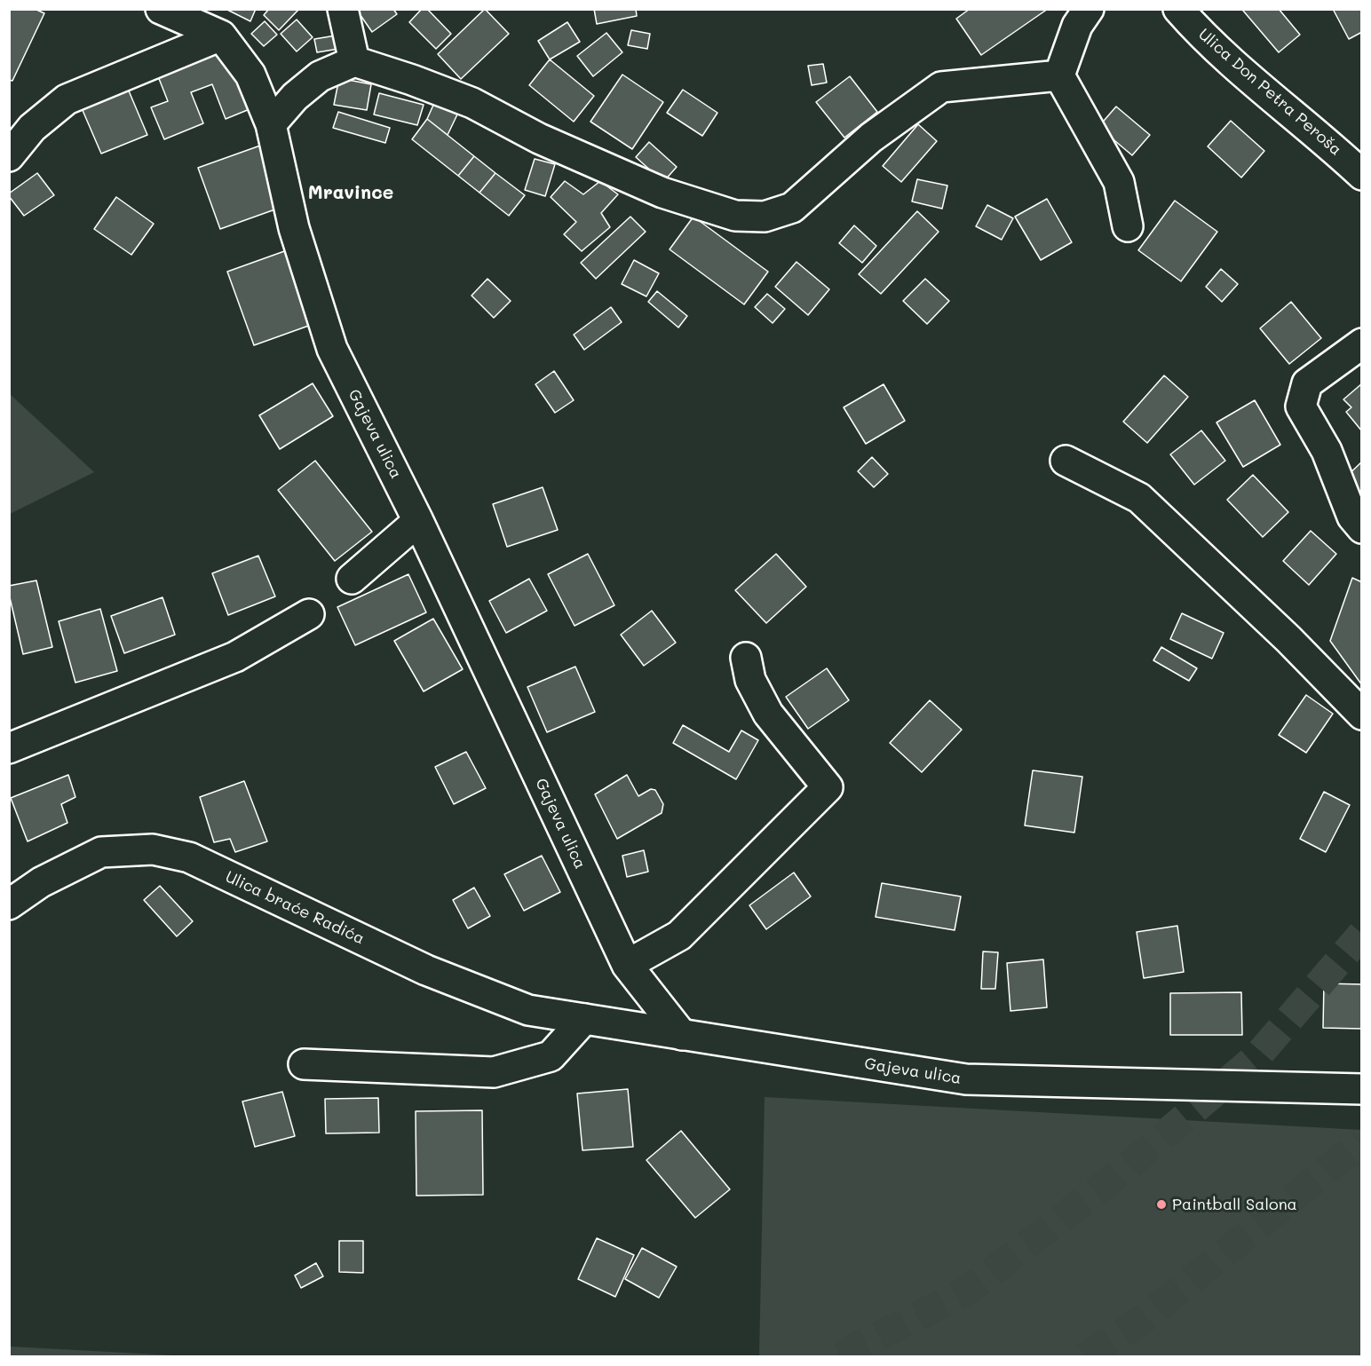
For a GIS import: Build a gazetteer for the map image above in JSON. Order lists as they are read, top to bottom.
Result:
{
  "streets": {
    "street": ["Ulica Don Petra Peroša", "Gajeva ulica", "Ulica braće Radića"]
  },
  "crossings": [
    ["Gajeva ulica", "Ulica braće Radića"]
  ],
  "districts": ["Mravince"],
  "places": ["Paintball Salona"]
}
